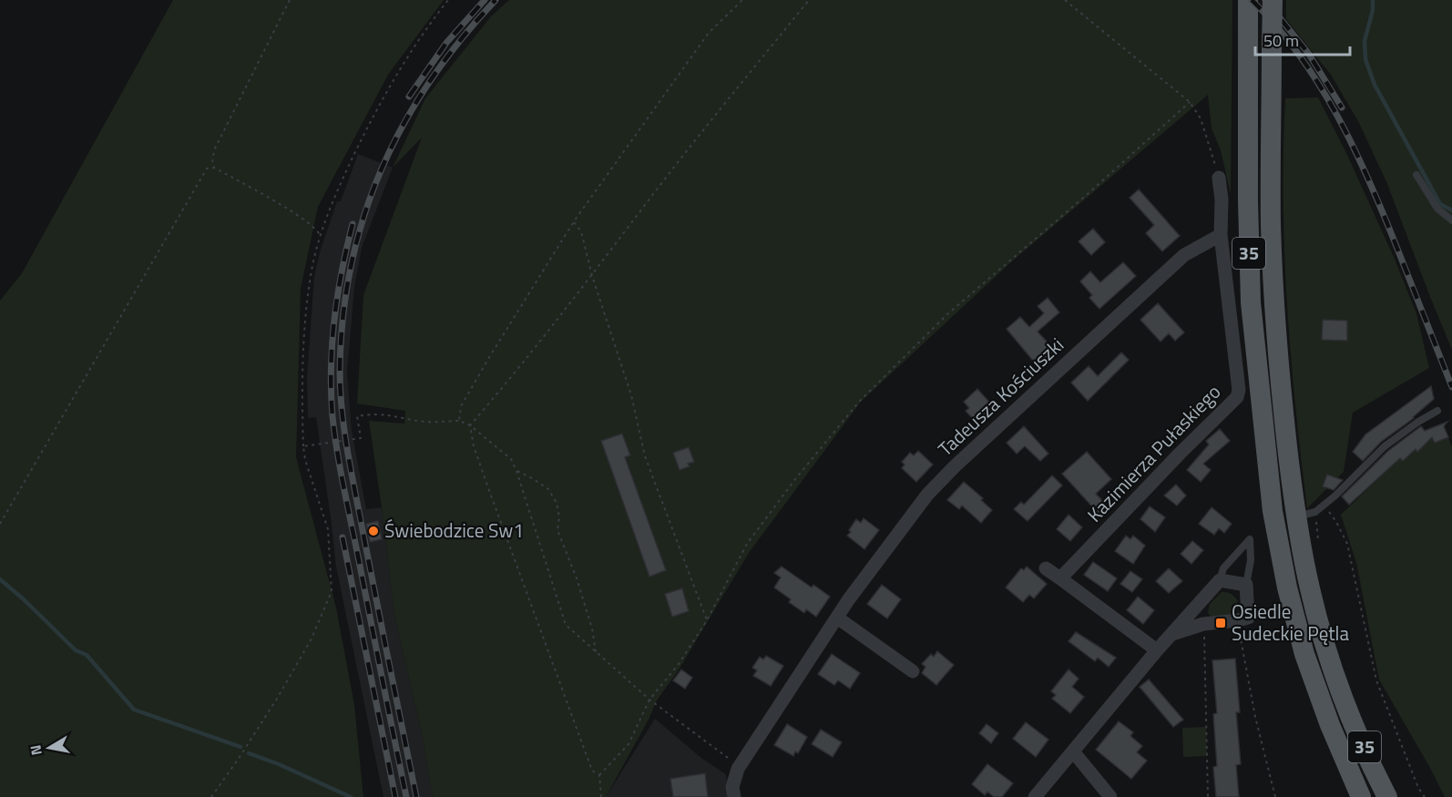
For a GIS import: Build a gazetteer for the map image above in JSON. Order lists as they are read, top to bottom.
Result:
{
  "streets": {
    "main road": ["35"],
    "street": ["Tadeusza Kościuszki", "Kazimierza Pułaskiego"]
  },
  "crossings": [
    ["Tadeusza Kościuszki", "Kazimierza Pułaskiego"]
  ],
  "places": {
    "other": ["Świebodzice Sw1"],
    "transit": ["Osiedle Sudeckie Pętla"]
  },
  "scale_bar": "50 m",
  "north": "left"
}
